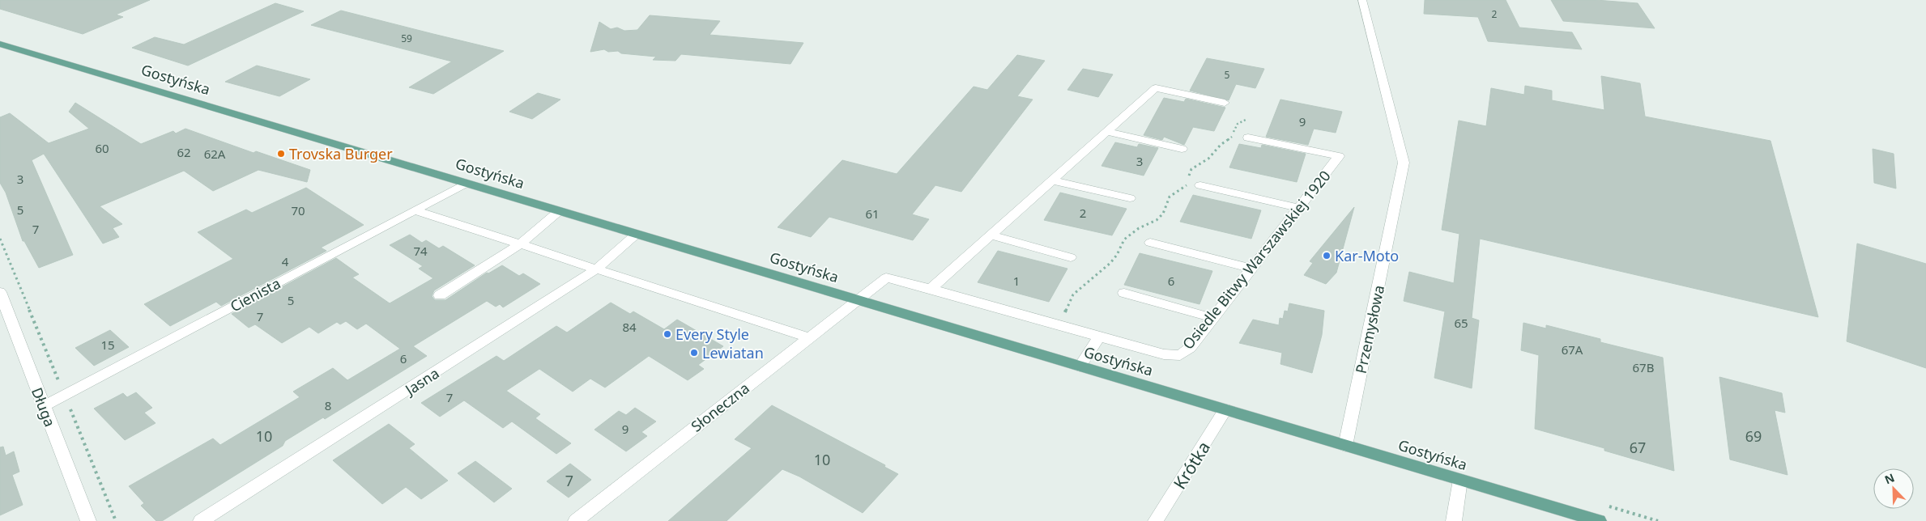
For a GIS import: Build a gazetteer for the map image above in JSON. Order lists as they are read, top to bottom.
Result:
{
  "streets": {
    "main road": ["Gostyńska"],
    "street": [
      "Osiedle Bitwy Warszawskiej 1920",
      "Cienista",
      "Przemysłowa",
      "Jasna",
      "Długa",
      "Słoneczna",
      "Krótka"
    ]
  },
  "crossings": [
    ["Gostyńska", "Osiedle Bitwy Warszawskiej 1920"],
    ["Gostyńska", "Cienista"],
    ["Gostyńska", "Przemysłowa"],
    ["Gostyńska", "Jasna"],
    ["Gostyńska", "Słoneczna"],
    ["Gostyńska", "Krótka"],
    ["Osiedle Bitwy Warszawskiej 1920", "Słoneczna"],
    ["Cienista", "Długa"]
  ],
  "places": [
    "Trovska Burger",
    "Kar-Moto",
    "Every Style",
    "Lewiatan"
  ],
  "house_numbers": [
    "2",
    "59",
    "5",
    "9",
    "60",
    "62",
    "62A",
    "3",
    "3",
    "5",
    "70",
    "2",
    "61",
    "7",
    "74",
    "4",
    "1",
    "6",
    "5",
    "7",
    "65",
    "84",
    "15",
    "67A",
    "6",
    "67B",
    "7",
    "8",
    "9",
    "10",
    "69",
    "67",
    "10",
    "7"
  ],
  "north": "top left"
}
